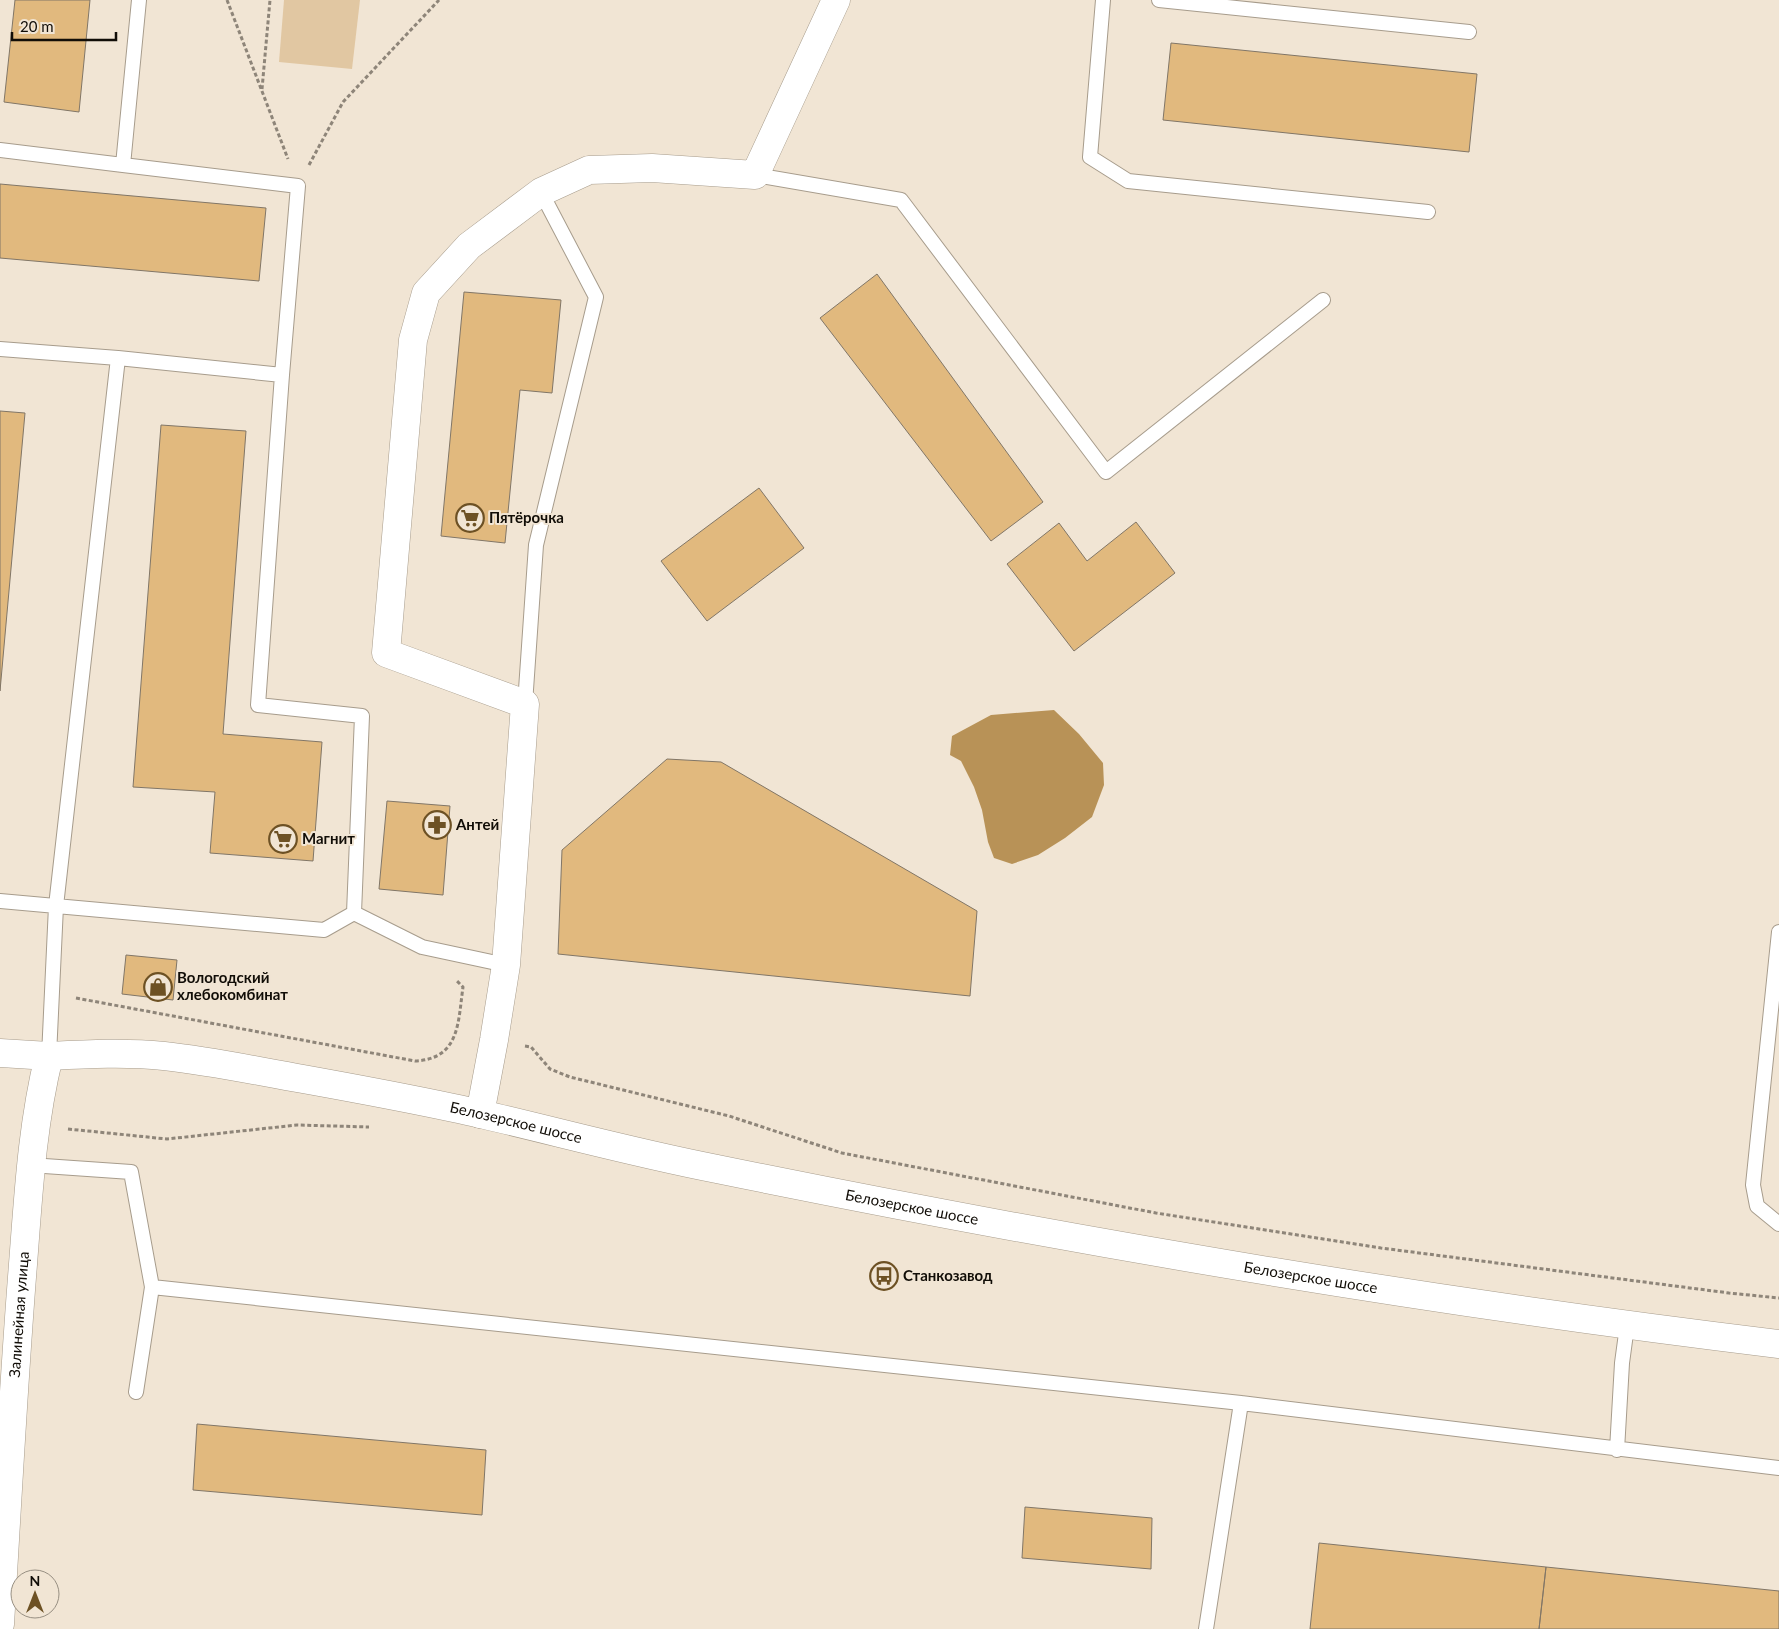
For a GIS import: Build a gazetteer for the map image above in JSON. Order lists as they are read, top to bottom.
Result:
{
  "streets": {
    "main road": ["Белозерское шоссе", "Залинейная улица"]
  },
  "crossings": [
    ["Белозерское шоссе", "Залинейная улица"]
  ],
  "places": {
    "supermarket": ["Пятёрочка", "Магнит"],
    "pharmacy": ["Антей"],
    "shop": ["Вологодский хлебокомбинат"],
    "bus stop": ["Станкозавод"]
  },
  "scale_bar": "20 m",
  "north": "top"
}
